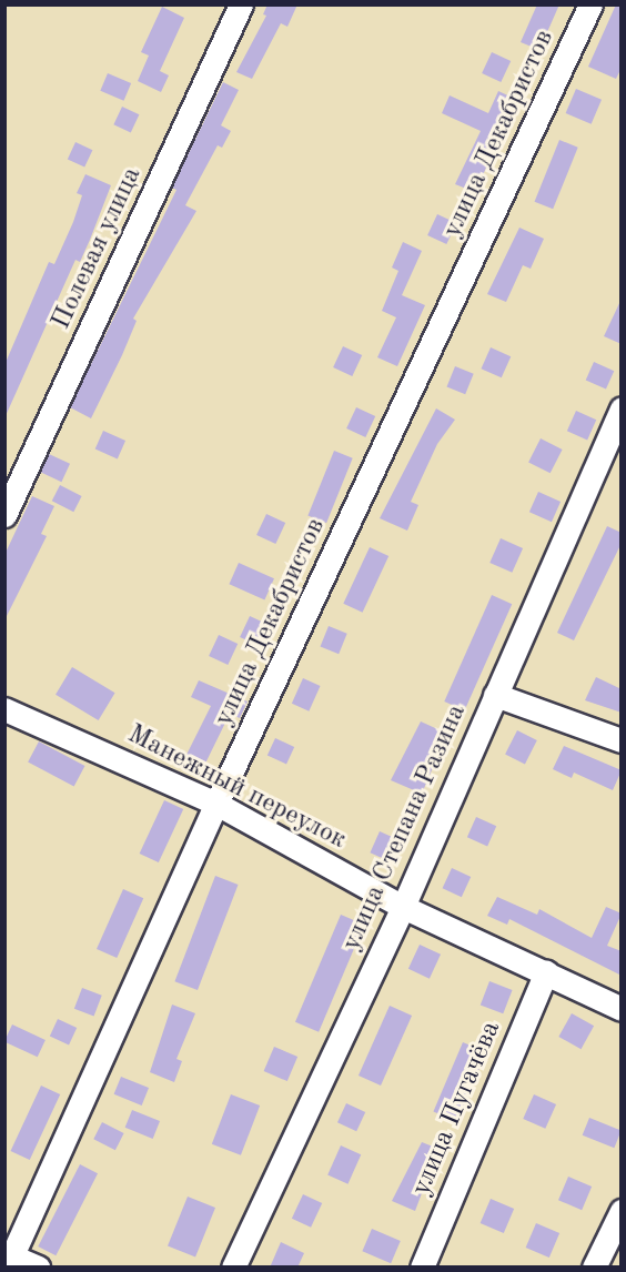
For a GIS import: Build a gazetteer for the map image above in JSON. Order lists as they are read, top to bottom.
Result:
{
  "streets": {
    "street": [
      "улица Декабристов",
      "Полевая улица",
      "Манежный переулок",
      "улица Степана Разина",
      "улица Пугачёва"
    ]
  },
  "crossings": [
    ["улица Декабристов", "Манежный переулок"],
    ["Манежный переулок", "улица Степана Разина"],
    ["Манежный переулок", "улица Пугачёва"]
  ]
}
